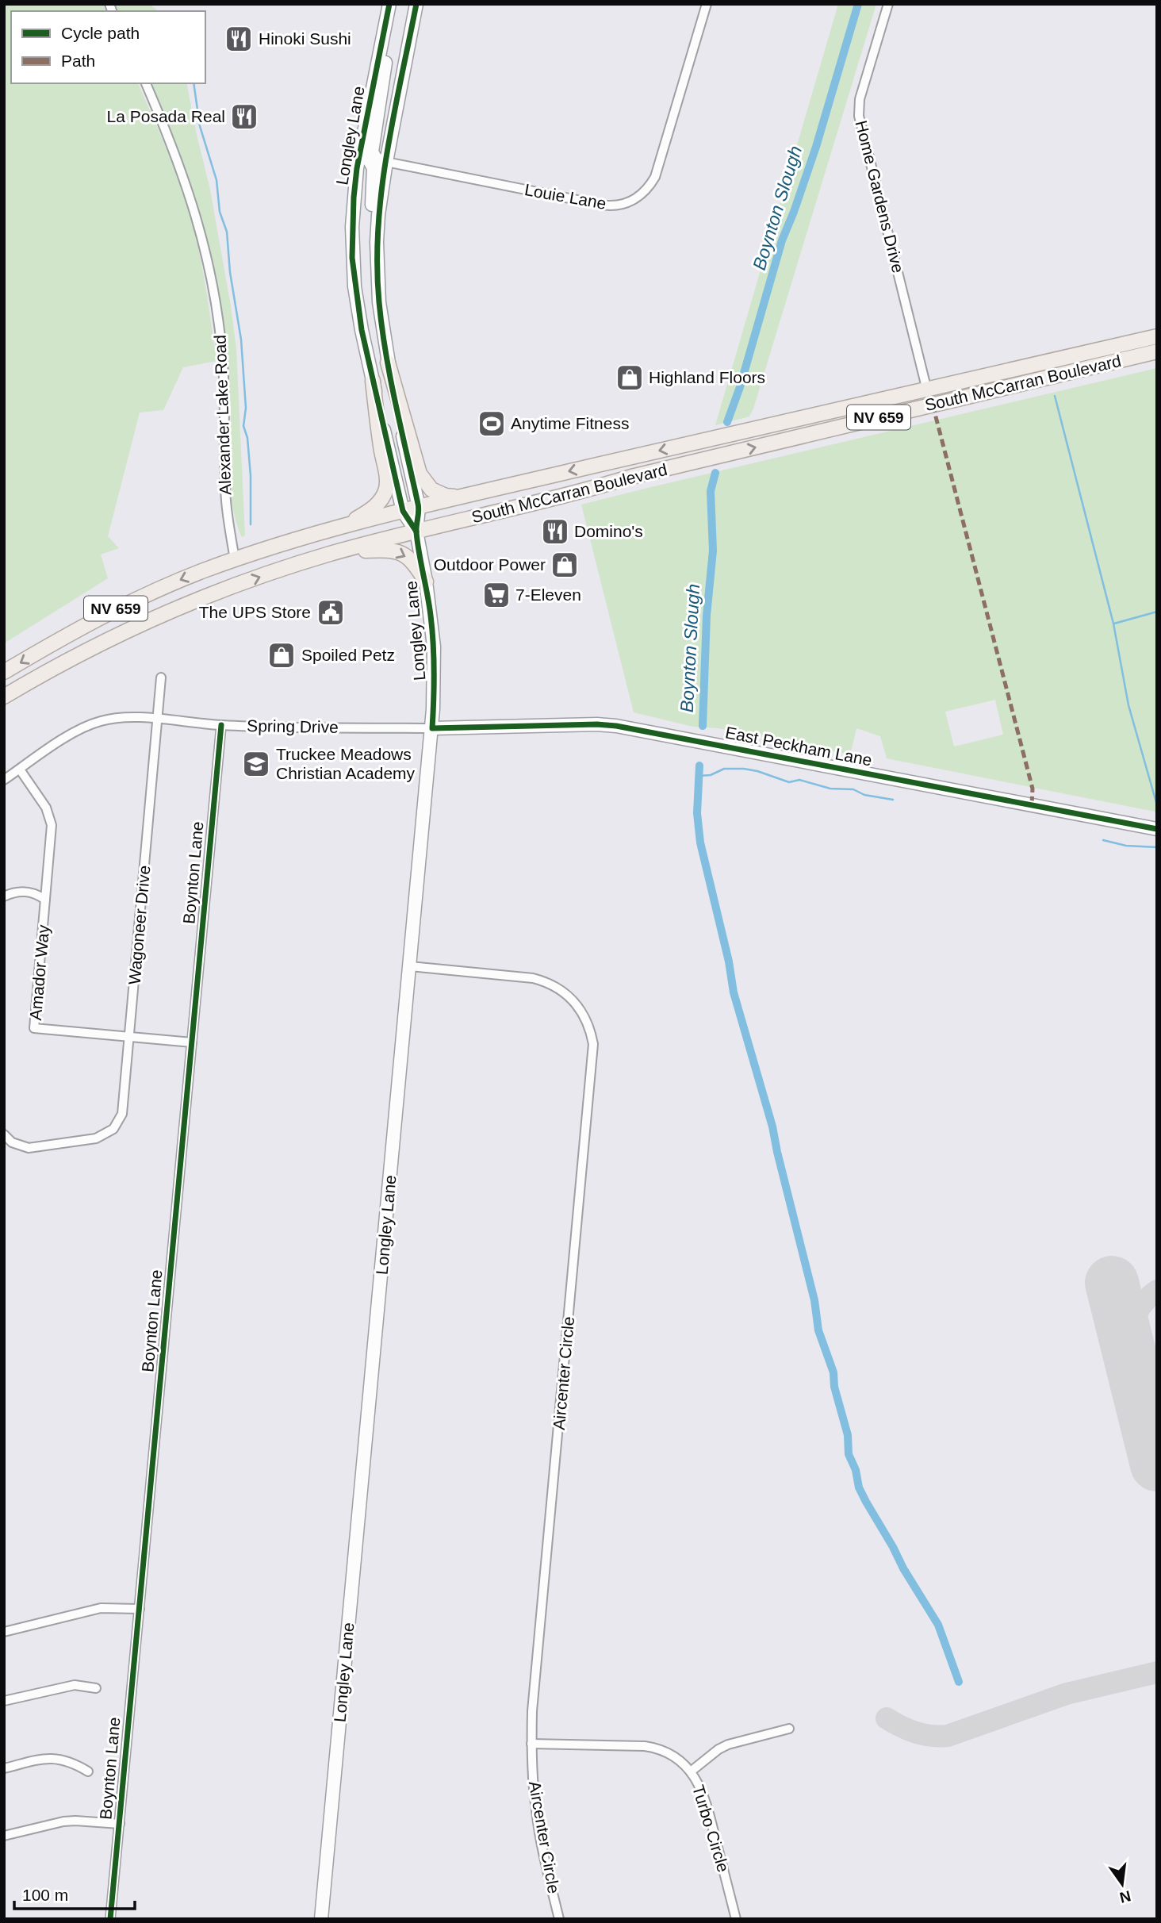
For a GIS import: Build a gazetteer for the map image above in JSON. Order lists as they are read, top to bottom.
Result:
{
  "streets": {
    "main road": [
      "Longley Lane",
      "South McCarran Boulevard",
      "NV 659",
      "East Peckham Lane"
    ],
    "street": [
      "Louie Lane",
      "Home Gardens Drive",
      "Alexander Lake Road",
      "Spring Drive",
      "Boynton Lane",
      "Wagoneer Drive",
      "Amador Way",
      "Aircenter Circle",
      "Turbo Circle"
    ]
  },
  "crossings": [
    ["Longley Lane", "Louie Lane"],
    ["Longley Lane", "South McCarran Boulevard"],
    ["Longley Lane", "Spring Drive"],
    ["Longley Lane", "East Peckham Lane"],
    ["Longley Lane", "Aircenter Circle"],
    ["Home Gardens Drive", "South McCarran Boulevard"],
    ["South McCarran Boulevard", "Alexander Lake Road"],
    ["Spring Drive", "East Peckham Lane"],
    ["Spring Drive", "Boynton Lane"],
    ["Spring Drive", "Wagoneer Drive"],
    ["Spring Drive", "Amador Way"],
    ["Boynton Lane", "Amador Way"],
    ["Wagoneer Drive", "Amador Way"],
    ["Aircenter Circle", "Turbo Circle"]
  ],
  "water": ["Boynton Slough"],
  "places": {
    "restaurant": ["Hinoki Sushi", "La Posada Real", "Domino's"],
    "shop": ["Highland Floors", "Outdoor Power", "Spoiled Petz"],
    "sports": ["Anytime Fitness"],
    "supermarket": ["7-Eleven"],
    "public building": ["The UPS Store"],
    "school or university": ["Truckee Meadows Christian Academy"]
  },
  "legend": ["Cycle path", "Path"],
  "scale_bar": "100 m",
  "north": "bottom"
}
